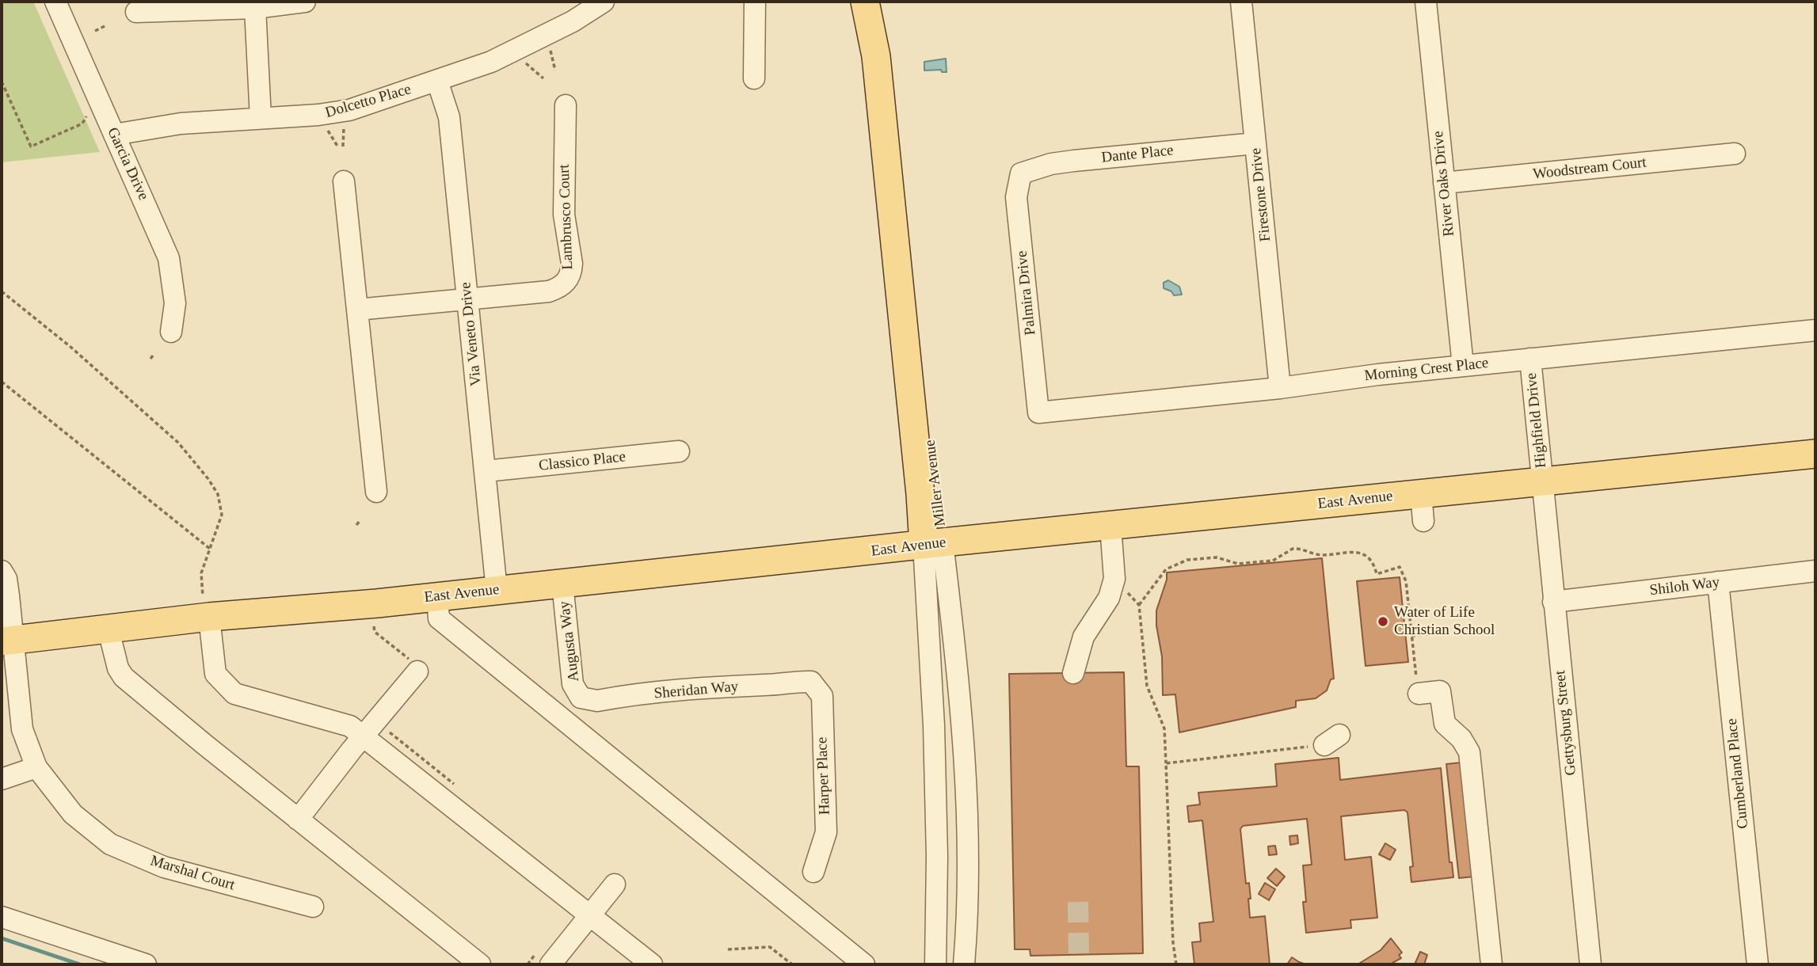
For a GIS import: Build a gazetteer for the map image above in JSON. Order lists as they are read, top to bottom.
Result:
{
  "streets": {
    "main road": ["Miller Avenue", "East Avenue"],
    "street": [
      "Dolcetto Place",
      "Dante Place",
      "Garcia Drive",
      "Woodstream Court",
      "River Oaks Drive",
      "Firestone Drive",
      "Lambrusco Court",
      "Palmira Drive",
      "Via Veneto Drive",
      "Morning Crest Place",
      "Highfield Drive",
      "Classico Place",
      "Shiloh Way",
      "Augusta Way",
      "Sheridan Way",
      "Gettysburg Street",
      "Cumberland Place",
      "Harper Place",
      "Marshal Court"
    ]
  },
  "crossings": [
    ["Dolcetto Place", "Garcia Drive"],
    ["Dolcetto Place", "Via Veneto Drive"],
    ["Dante Place", "Firestone Drive"],
    ["Dante Place", "Palmira Drive"],
    ["Woodstream Court", "River Oaks Drive"],
    ["River Oaks Drive", "Morning Crest Place"],
    ["Firestone Drive", "Morning Crest Place"],
    ["Lambrusco Court", "Via Veneto Drive"],
    ["Palmira Drive", "Morning Crest Place"],
    ["Via Veneto Drive", "Classico Place"],
    ["Via Veneto Drive", "East Avenue"],
    ["Morning Crest Place", "Highfield Drive"],
    ["Highfield Drive", "East Avenue"],
    ["Highfield Drive", "Gettysburg Street"],
    ["Miller Avenue", "East Avenue"],
    ["East Avenue", "Augusta Way"],
    ["East Avenue", "Gettysburg Street"],
    ["East Avenue", "Marshal Court"],
    ["Shiloh Way", "Gettysburg Street"],
    ["Shiloh Way", "Cumberland Place"],
    ["Augusta Way", "Sheridan Way"],
    ["Sheridan Way", "Harper Place"]
  ],
  "places": ["Water of Life Christian School"]
}
